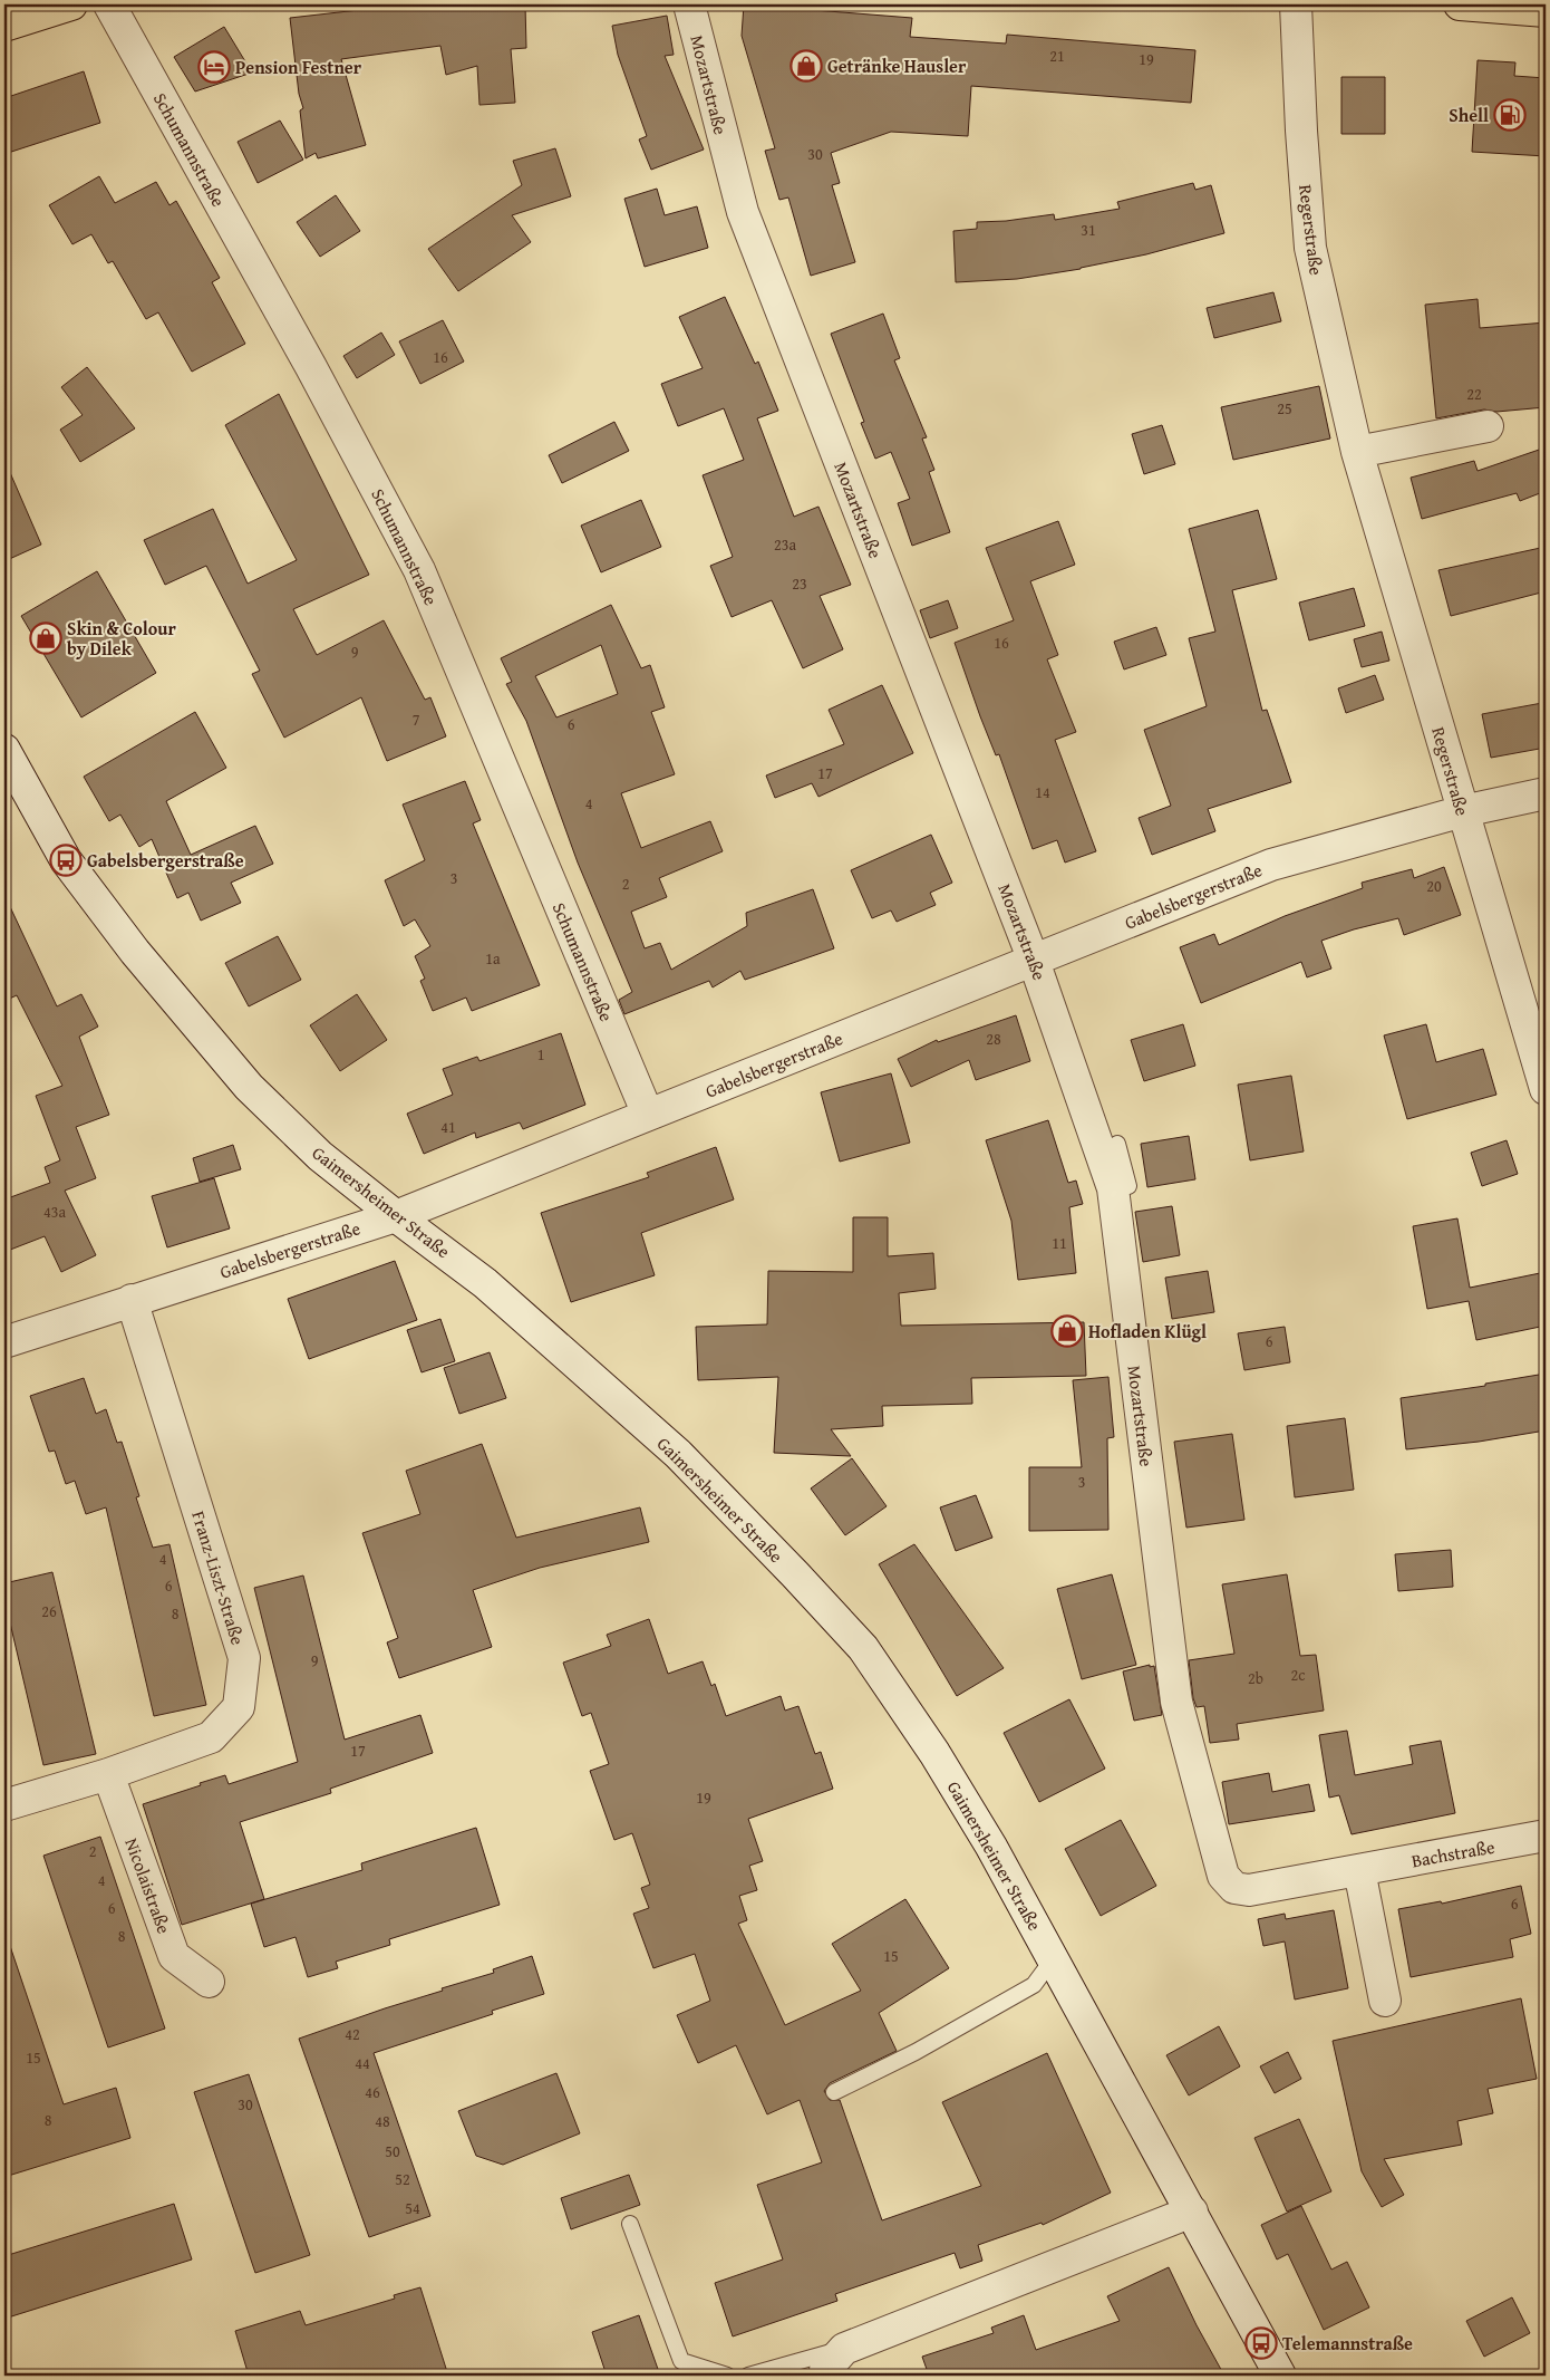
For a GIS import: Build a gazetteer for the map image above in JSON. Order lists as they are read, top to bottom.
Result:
{
  "streets": {
    "street": [
      "Mozartstraße",
      "Schumannstraße",
      "Regerstraße",
      "Gabelsbergerstraße",
      "Gaimersheimer Straße",
      "Franz-Liszt-Straße",
      "Bachstraße",
      "Nicolaistraße"
    ]
  },
  "crossings": [
    ["Mozartstraße", "Gabelsbergerstraße"],
    ["Mozartstraße", "Bachstraße"],
    ["Schumannstraße", "Gabelsbergerstraße"],
    ["Regerstraße", "Gabelsbergerstraße"],
    ["Gabelsbergerstraße", "Gaimersheimer Straße"],
    ["Gabelsbergerstraße", "Franz-Liszt-Straße"],
    ["Franz-Liszt-Straße", "Nicolaistraße"]
  ],
  "places": {
    "shop": ["Getränke Hausler", "Skin & Colour by Dilek", "Hofladen Klügl"],
    "hotel": ["Pension Festner"],
    "fuel station": ["Shell"],
    "bus stop": ["Gabelsbergerstraße", "Telemannstraße"]
  },
  "house_numbers": [
    "21",
    "19",
    "30",
    "31",
    "16",
    "22",
    "25",
    "23a",
    "23",
    "16",
    "9",
    "7",
    "6",
    "17",
    "14",
    "4",
    "3",
    "2",
    "20",
    "1a",
    "28",
    "1",
    "41",
    "43a",
    "11",
    "6",
    "3",
    "4",
    "6",
    "26",
    "8",
    "9",
    "2c",
    "2b",
    "17",
    "19",
    "2",
    "4",
    "6",
    "6",
    "8",
    "15",
    "42",
    "15",
    "44",
    "46",
    "30",
    "8",
    "48",
    "50",
    "52",
    "54"
  ]
}
